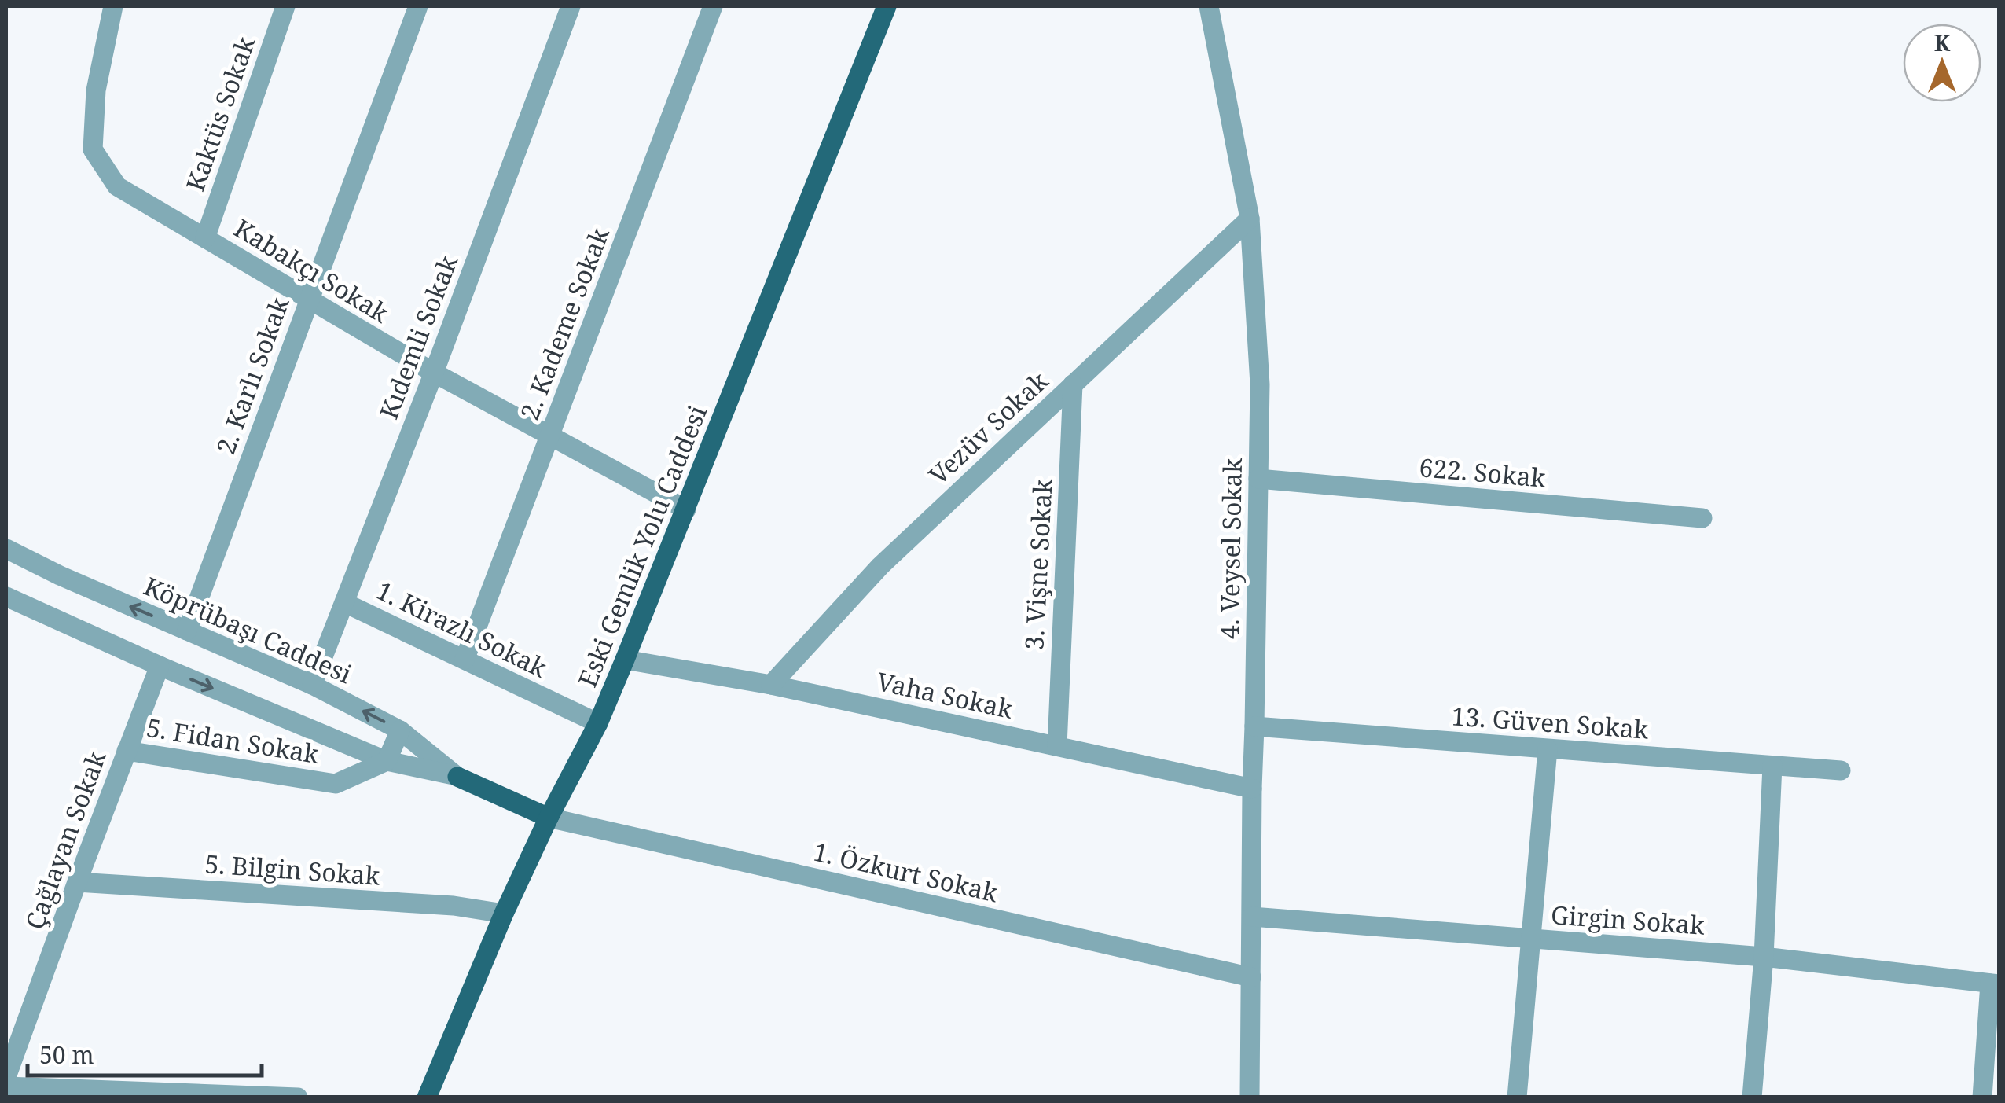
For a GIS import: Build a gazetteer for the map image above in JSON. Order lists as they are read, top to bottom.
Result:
{
  "streets": {
    "main road": ["Eski Gemlik Yolu Caddesi", "Köprübaşı Caddesi"],
    "street": [
      "Kaktüs Sokak",
      "Kabakçı Sokak",
      "2. Kademe Sokak",
      "Kıdemli Sokak",
      "2. Karlı Sokak",
      "Vezüv Sokak",
      "622. Sokak",
      "4. Veysel Sokak",
      "3. Vişne Sokak",
      "1. Kirazlı Sokak",
      "Vaha Sokak",
      "13. Güven Sokak",
      "5. Fidan Sokak",
      "Çağlayan Sokak",
      "5. Bilgin Sokak",
      "1. Özkurt Sokak",
      "Girgin Sokak"
    ]
  },
  "crossings": [
    ["Kaktüs Sokak", "Kabakçı Sokak"],
    ["Kabakçı Sokak", "2. Kademe Sokak"],
    ["Kabakçı Sokak", "Kıdemli Sokak"],
    ["Kabakçı Sokak", "2. Karlı Sokak"],
    ["Kabakçı Sokak", "Eski Gemlik Yolu Caddesi"],
    ["2. Kademe Sokak", "1. Kirazlı Sokak"],
    ["Kıdemli Sokak", "1. Kirazlı Sokak"],
    ["Kıdemli Sokak", "Köprübaşı Caddesi"],
    ["2. Karlı Sokak", "Köprübaşı Caddesi"],
    ["Vezüv Sokak", "4. Veysel Sokak"],
    ["Vezüv Sokak", "3. Vişne Sokak"],
    ["Vezüv Sokak", "Vaha Sokak"],
    ["622. Sokak", "4. Veysel Sokak"],
    ["Eski Gemlik Yolu Caddesi", "1. Kirazlı Sokak"],
    ["Eski Gemlik Yolu Caddesi", "Köprübaşı Caddesi"],
    ["Eski Gemlik Yolu Caddesi", "Vaha Sokak"],
    ["Eski Gemlik Yolu Caddesi", "5. Bilgin Sokak"],
    ["Eski Gemlik Yolu Caddesi", "1. Özkurt Sokak"],
    ["4. Veysel Sokak", "Vaha Sokak"],
    ["4. Veysel Sokak", "13. Güven Sokak"],
    ["4. Veysel Sokak", "1. Özkurt Sokak"],
    ["4. Veysel Sokak", "Girgin Sokak"],
    ["3. Vişne Sokak", "Vaha Sokak"],
    ["Köprübaşı Caddesi", "5. Fidan Sokak"],
    ["Köprübaşı Caddesi", "Çağlayan Sokak"],
    ["Köprübaşı Caddesi", "1. Özkurt Sokak"],
    ["5. Fidan Sokak", "Çağlayan Sokak"],
    ["Çağlayan Sokak", "5. Bilgin Sokak"]
  ],
  "scale_bar": "50 m",
  "north": "top"
}
